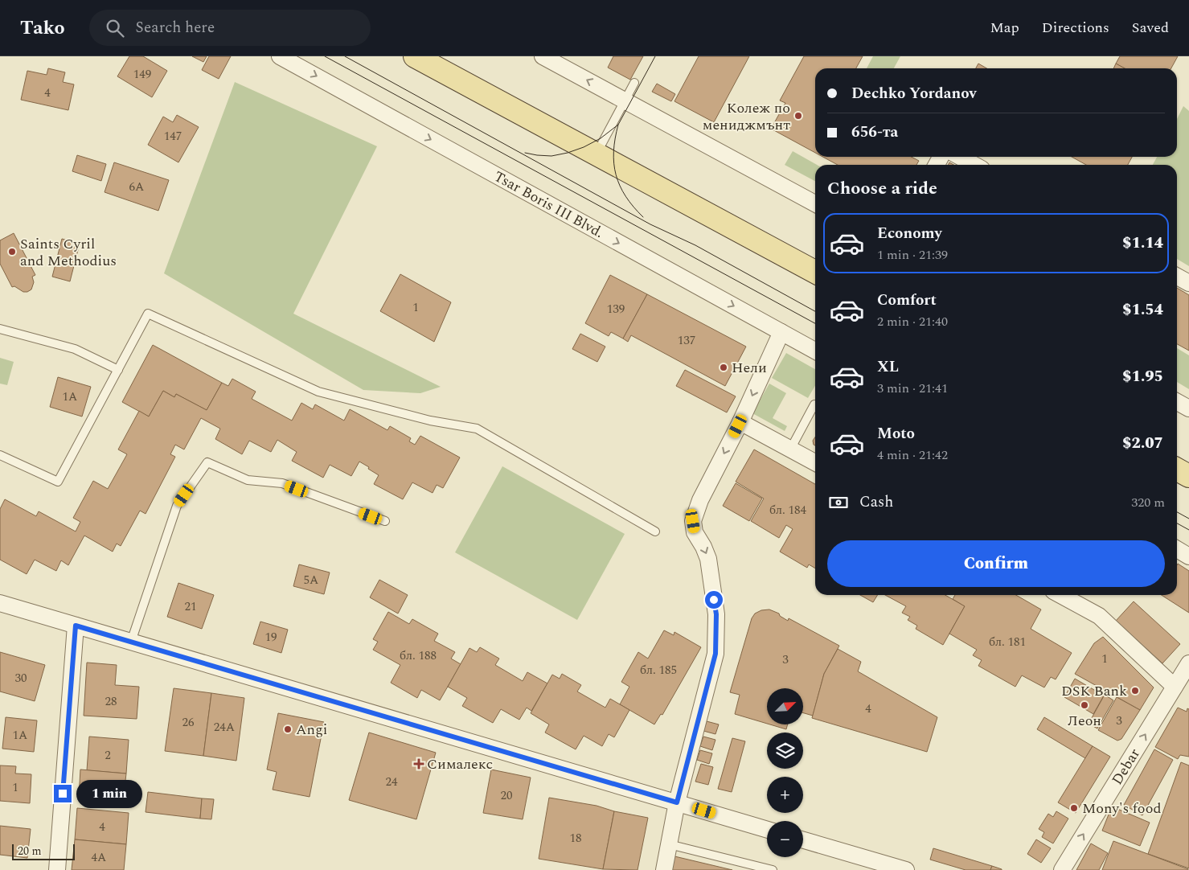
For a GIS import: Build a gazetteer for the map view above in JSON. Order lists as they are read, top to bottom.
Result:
{
  "streets": {
    "street": ["Tsar Boris III Blvd.", "Debar"]
  },
  "one_way": ["Debar"],
  "places": {
    "other": [
      "Колеж по мениджмънт",
      "Saints Cyril and Methodius",
      "Нели",
      "DSK Bank",
      "Леон",
      "Angi",
      "Mony's food"
    ],
    "health": ["Сималекс"]
  },
  "house_numbers": [
    "149",
    "4",
    "147",
    "6А",
    "1",
    "139",
    "137",
    "1А",
    "бл. 184",
    "5А",
    "21",
    "19",
    "бл. 181",
    "бл. 188",
    "1",
    "3",
    "бл. 185",
    "30",
    "28",
    "4",
    "3",
    "26",
    "24А",
    "1А",
    "2",
    "24",
    "1",
    "20",
    "4",
    "18",
    "4А"
  ],
  "scale_bar": "20 m",
  "north": "top right",
  "page": {
    "header": "Tako",
    "search": "Search here",
    "nav": ["Map", "Directions", "Saved"],
    "banner": ["Dechko Yordanov", "656-та"],
    "heading": "Choose a ride",
    "list": [
      {
        "name": "Economy",
        "note": "1 min · 21:39",
        "value": "$1.14"
      },
      {
        "name": "Comfort",
        "note": "2 min · 21:40",
        "value": "$1.54"
      },
      {
        "name": "XL",
        "note": "3 min · 21:41",
        "value": "$1.95"
      },
      {
        "name": "Moto",
        "note": "4 min · 21:42",
        "value": "$2.07"
      }
    ],
    "pay": ["Cash", "320 m"],
    "buttons": "Confirm",
    "map_buttons": ["+", "−"],
    "bubble": "1 min",
    "scale": "20 m"
  }
}
